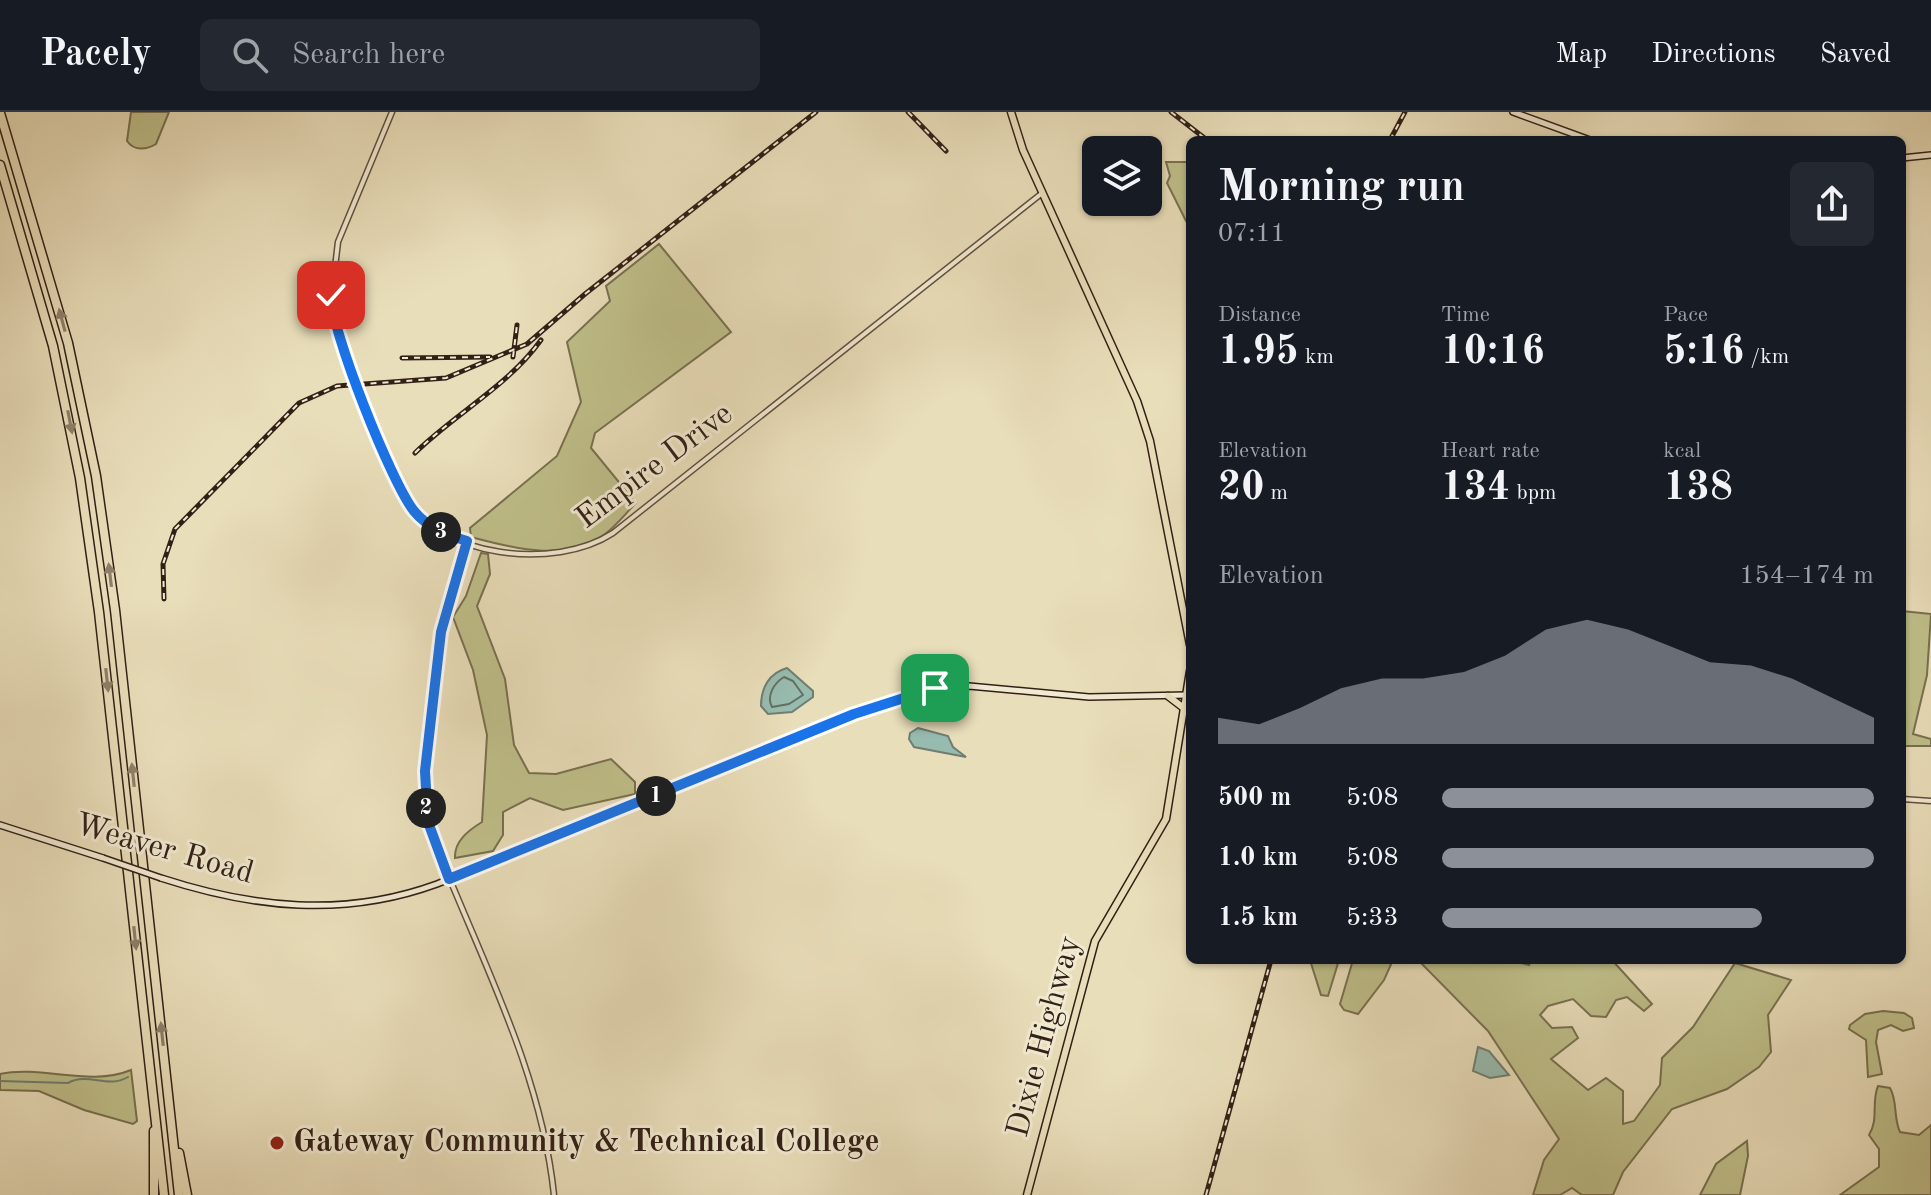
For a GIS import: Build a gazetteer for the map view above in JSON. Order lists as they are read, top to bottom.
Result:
{
  "streets": {
    "main road": ["Weaver Road", "Dixie Highway"],
    "street": ["Empire Drive"]
  },
  "places": ["Gateway Community & Technical College"],
  "page": {
    "header": "Pacely",
    "search": "Search here",
    "nav": ["Map", "Directions", "Saved"],
    "heading": ["Morning run", "07:11"],
    "stats": [
      ["Distance", "1.95 km"],
      ["Time", "10:16"],
      ["Pace", "5:16 /km"],
      ["Elevation", "20 m"],
      ["Heart rate", "134 bpm"],
      ["kcal", "138"]
    ],
    "pins": ["3", "1", "2"],
    "chart": ["Elevation", "154–174 m"],
    "list": [
      {
        "name": "500 m",
        "note": "5:08"
      },
      {
        "name": "1.0 km",
        "note": "5:08"
      },
      {
        "name": "1.5 km",
        "note": "5:33"
      }
    ]
  }
}
